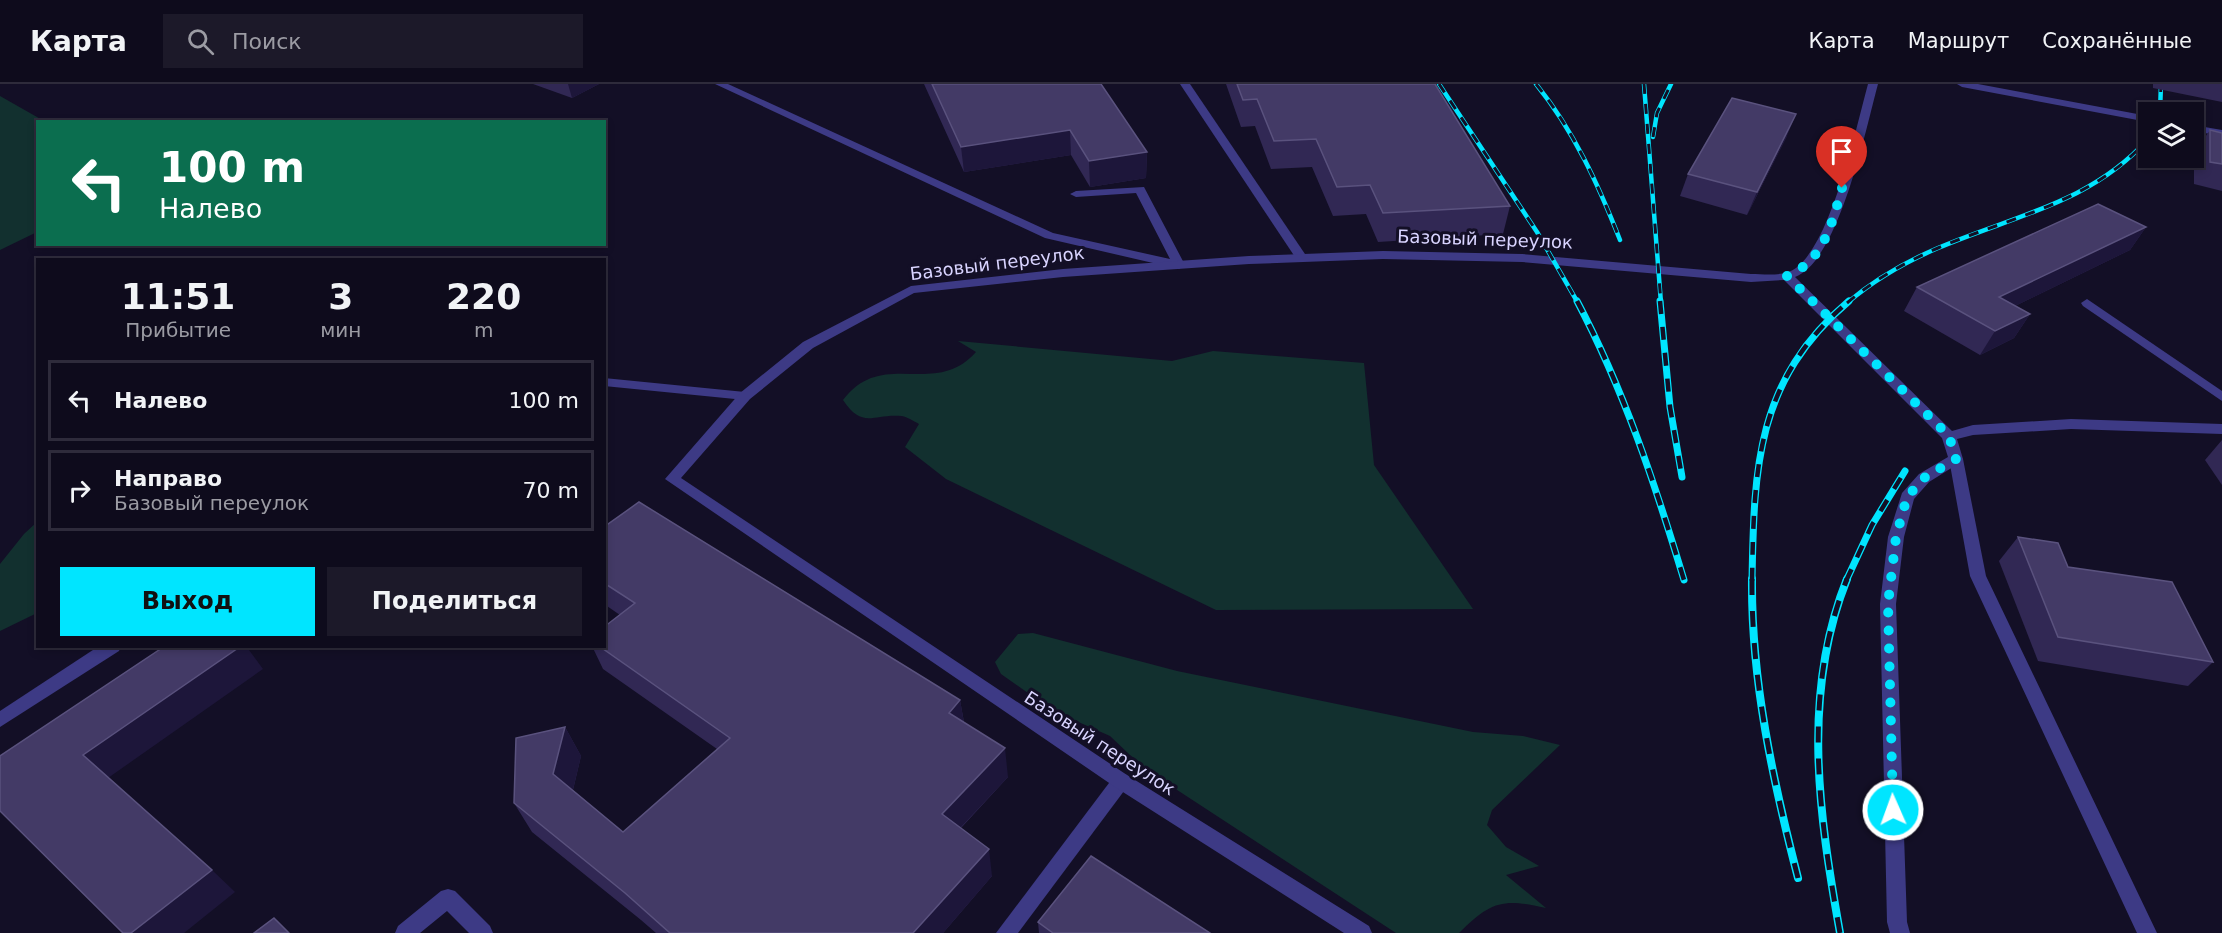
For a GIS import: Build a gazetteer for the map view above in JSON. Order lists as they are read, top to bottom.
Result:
{
  "streets": {
    "street": ["Базовый переулок"]
  },
  "page": {
    "header": "Карта",
    "search": "Поиск",
    "nav": ["Карта", "Маршрут", "Сохранённые"],
    "turn": ["100 m", "Налево"],
    "eta": [
      "11:51",
      "Прибытие",
      "3",
      "мин",
      "220",
      "m"
    ],
    "list": [
      {
        "name": "Налево",
        "value": "100 m"
      },
      {
        "name": "Направо",
        "note": "Базовый переулок",
        "value": "70 m"
      }
    ],
    "buttons": ["Выход", "Поделиться"]
  }
}
